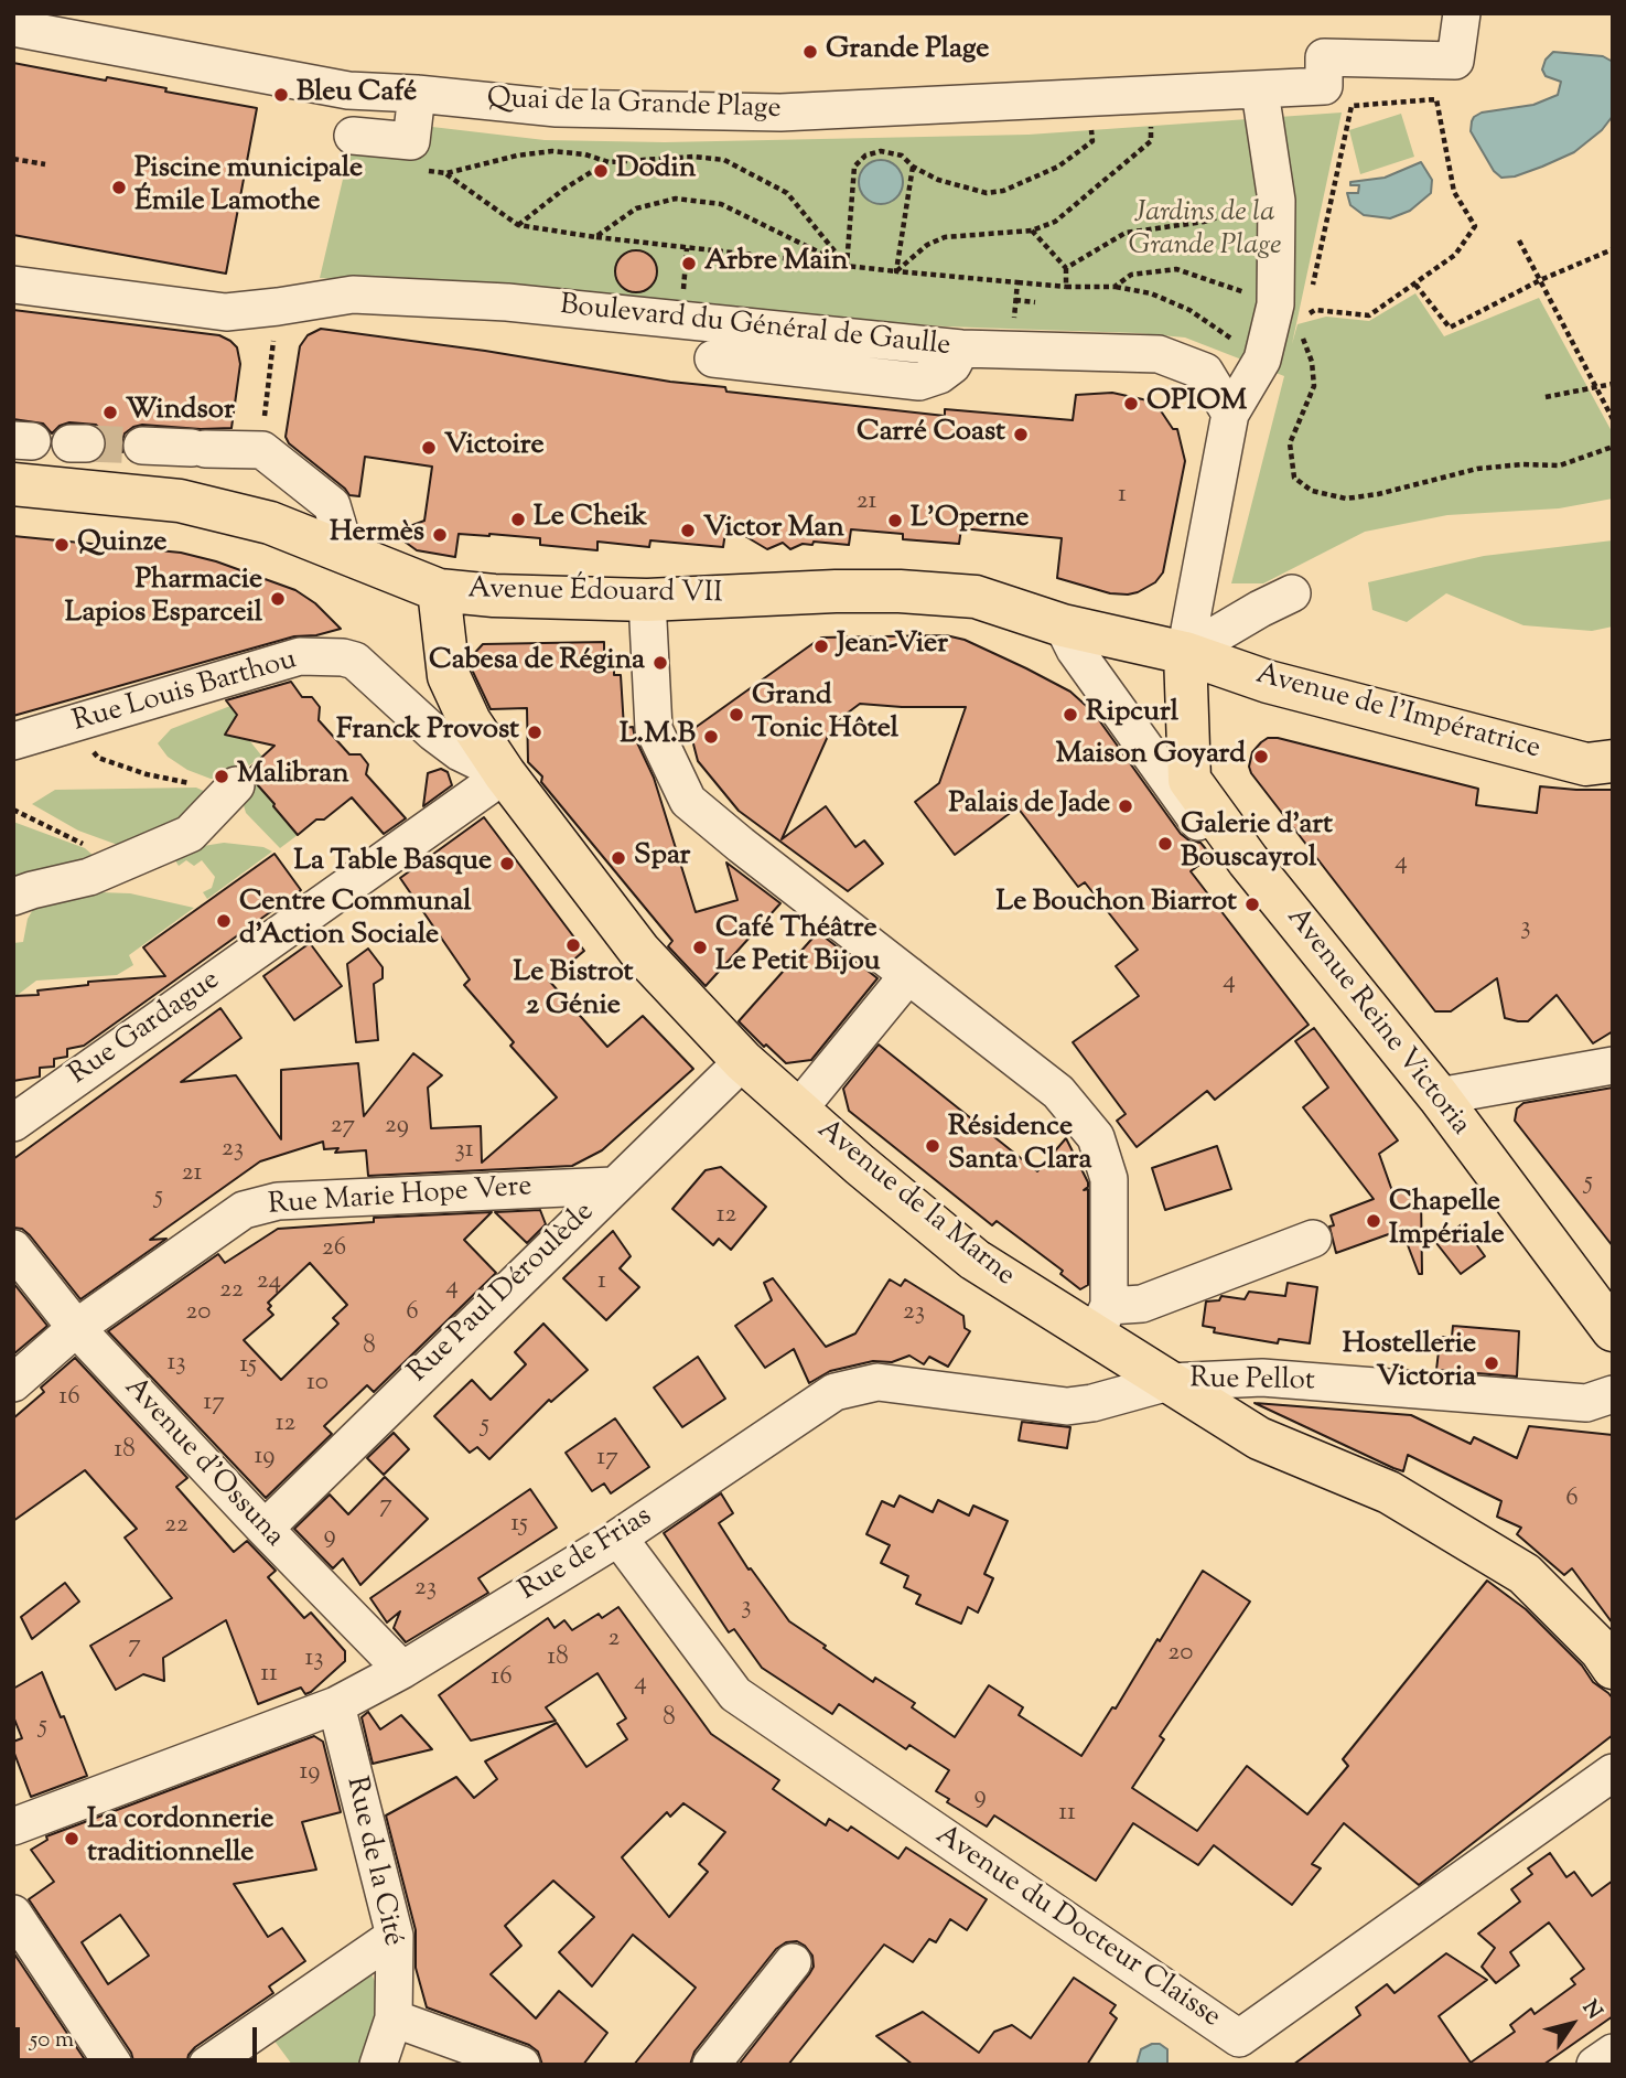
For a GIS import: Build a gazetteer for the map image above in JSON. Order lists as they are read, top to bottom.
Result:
{
  "streets": {
    "main road": [
      "Avenue Édouard VII",
      "Avenue de l'Impératrice",
      "Avenue Reine Victoria",
      "Avenue de la Marne"
    ],
    "street": [
      "Quai de la Grande Plage",
      "Boulevard du Général de Gaulle",
      "Rue Louis Barthou",
      "Rue Gardague",
      "Rue Marie Hope Vere",
      "Rue Paul Déroulède",
      "Rue Pellot",
      "Avenue d'Ossuna",
      "Rue de Frias",
      "Rue de la Cité",
      "Avenue du Docteur Claisse"
    ]
  },
  "crossings": [
    ["Avenue Édouard VII", "Avenue de l'Impératrice"],
    ["Avenue Édouard VII", "Avenue Reine Victoria"],
    ["Avenue Édouard VII", "Avenue de la Marne"],
    ["Rue Louis Barthou", "Rue Gardague"],
    ["Rue Louis Barthou", "Avenue de la Marne"],
    ["Avenue de l'Impératrice", "Avenue Reine Victoria"],
    ["Rue Gardague", "Avenue de la Marne"],
    ["Rue Marie Hope Vere", "Rue Paul Déroulède"],
    ["Rue Marie Hope Vere", "Avenue d'Ossuna"],
    ["Avenue de la Marne", "Rue Paul Déroulède"],
    ["Avenue de la Marne", "Rue Pellot"],
    ["Avenue de la Marne", "Rue de Frias"],
    ["Rue Paul Déroulède", "Avenue d'Ossuna"],
    ["Rue Pellot", "Rue de Frias"],
    ["Avenue d'Ossuna", "Rue de Frias"],
    ["Rue de Frias", "Rue de la Cité"],
    ["Rue de Frias", "Avenue du Docteur Claisse"]
  ],
  "parks": ["Jardins de la Grande Plage"],
  "places": [
    "Grande Plage",
    "Bleu Café",
    "Dodin",
    "Piscine municipale Émile Lamothe",
    "Arbre Main",
    "OPIOM",
    "Windsor",
    "Carré Coast",
    "Victoire",
    "Le Cheik",
    "L'Operne",
    "Victor Man",
    "Hermès",
    "Quinze",
    "Pharmacie Lapios Esparceil",
    "Jean-Vier",
    "Cabesa de Régina",
    "Grand Tonic Hôtel",
    "Ripcurl",
    "Franck Provost",
    "L.M.B",
    "Maison Goyard",
    "Malibran",
    "Palais de Jade",
    "Galerie d'art Bouscayrol",
    "Spar",
    "La Table Basque",
    "Le Bouchon Biarrot",
    "Centre Communal d'Action Sociale",
    "Le Bistrot 2 Génie",
    "Café Théâtre Le Petit Bijou",
    "Résidence Santa Clara",
    "Chapelle Impériale",
    "Hostellerie Victoria",
    "La cordonnerie traditionnelle"
  ],
  "house_numbers": [
    "1",
    "21",
    "4",
    "3",
    "4",
    "27",
    "29",
    "23",
    "31",
    "21",
    "5",
    "5",
    "12",
    "26",
    "24",
    "1",
    "4",
    "22",
    "20",
    "6",
    "23",
    "8",
    "13",
    "15",
    "10",
    "16",
    "17",
    "12",
    "5",
    "18",
    "19",
    "17",
    "6",
    "7",
    "15",
    "22",
    "9",
    "23",
    "3",
    "2",
    "7",
    "20",
    "18",
    "13",
    "11",
    "16",
    "4",
    "8",
    "5",
    "19",
    "9",
    "11"
  ],
  "scale_bar": "50 m",
  "north": "top right"
}
